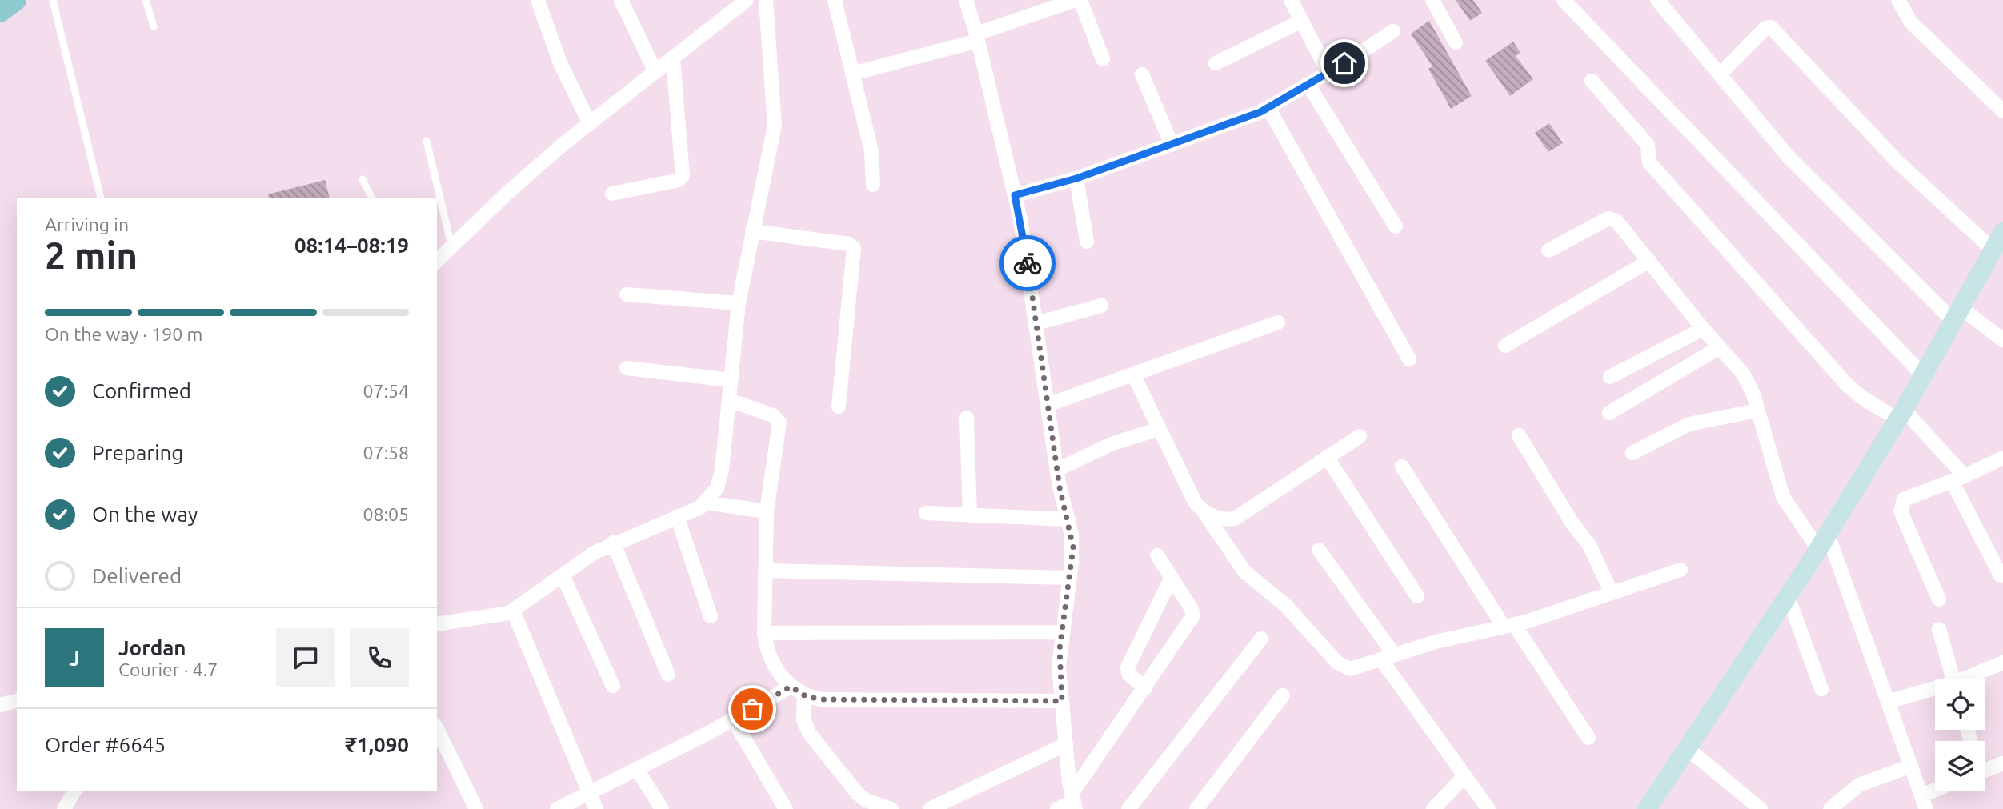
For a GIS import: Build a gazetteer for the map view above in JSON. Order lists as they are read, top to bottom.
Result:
{
  "page": {
    "heading": ["2 min", "Arriving in", "08:14–08:19"],
    "panel": [
      "Jordan",
      "Courier · 4.7",
      "Order #6645",
      "₹1,090"
    ],
    "bar": "On the way · 190 m",
    "list": [
      ["Confirmed", "07:54"],
      ["Preparing", "07:58"],
      ["On the way", "08:05"],
      "Delivered"
    ],
    "round": "J"
  }
}
